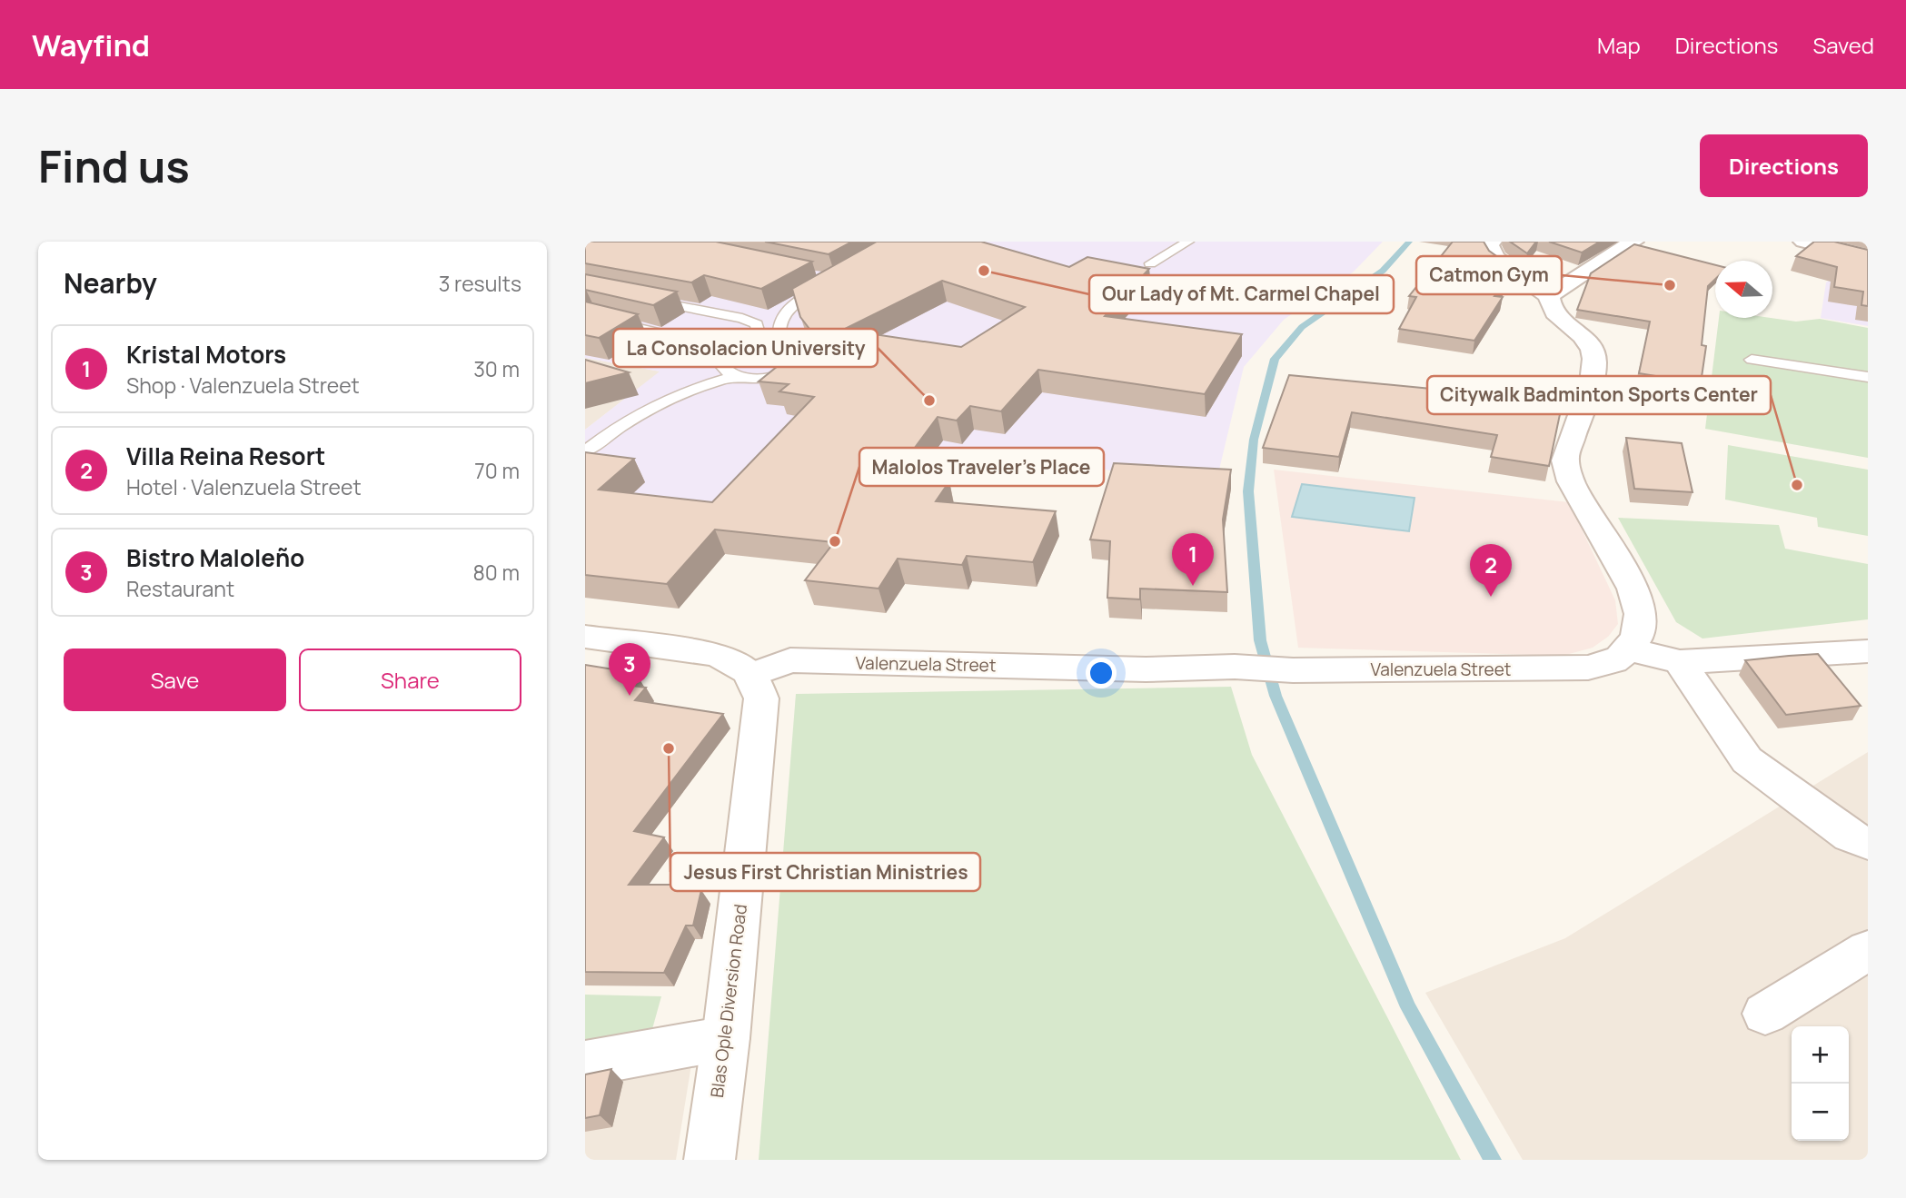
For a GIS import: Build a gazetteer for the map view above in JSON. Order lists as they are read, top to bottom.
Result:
{
  "streets": {
    "street": ["Valenzuela Street", "Blas Ople Diversion Road"]
  },
  "crossings": [
    ["Valenzuela Street", "Blas Ople Diversion Road"]
  ],
  "places": [
    "Our Lady of Mt. Carmel Chapel",
    "Catmon Gym",
    "La Consolacion University",
    "Citywalk Badminton Sports Center",
    "Malolos Traveler’s Place",
    "Jesus First Christian Ministries"
  ],
  "north": "left",
  "page": {
    "header": "Wayfind",
    "nav": ["Map", "Directions", "Saved"],
    "buttons": [
      "Directions",
      ["Save", "Share"]
    ],
    "title": "Find us",
    "heading": ["Nearby", "3 results"],
    "list": [
      {
        "mark": "1",
        "name": "Kristal Motors",
        "note": "Shop · Valenzuela Street",
        "value": "30 m"
      },
      {
        "mark": "2",
        "name": "Villa Reina Resort",
        "note": "Hotel · Valenzuela Street",
        "value": "70 m"
      },
      {
        "mark": "3",
        "name": "Bistro Maloleño",
        "note": "Restaurant",
        "value": "80 m"
      }
    ],
    "pins": ["1", "2", "3"],
    "map_buttons": ["+", "−"]
  }
}
